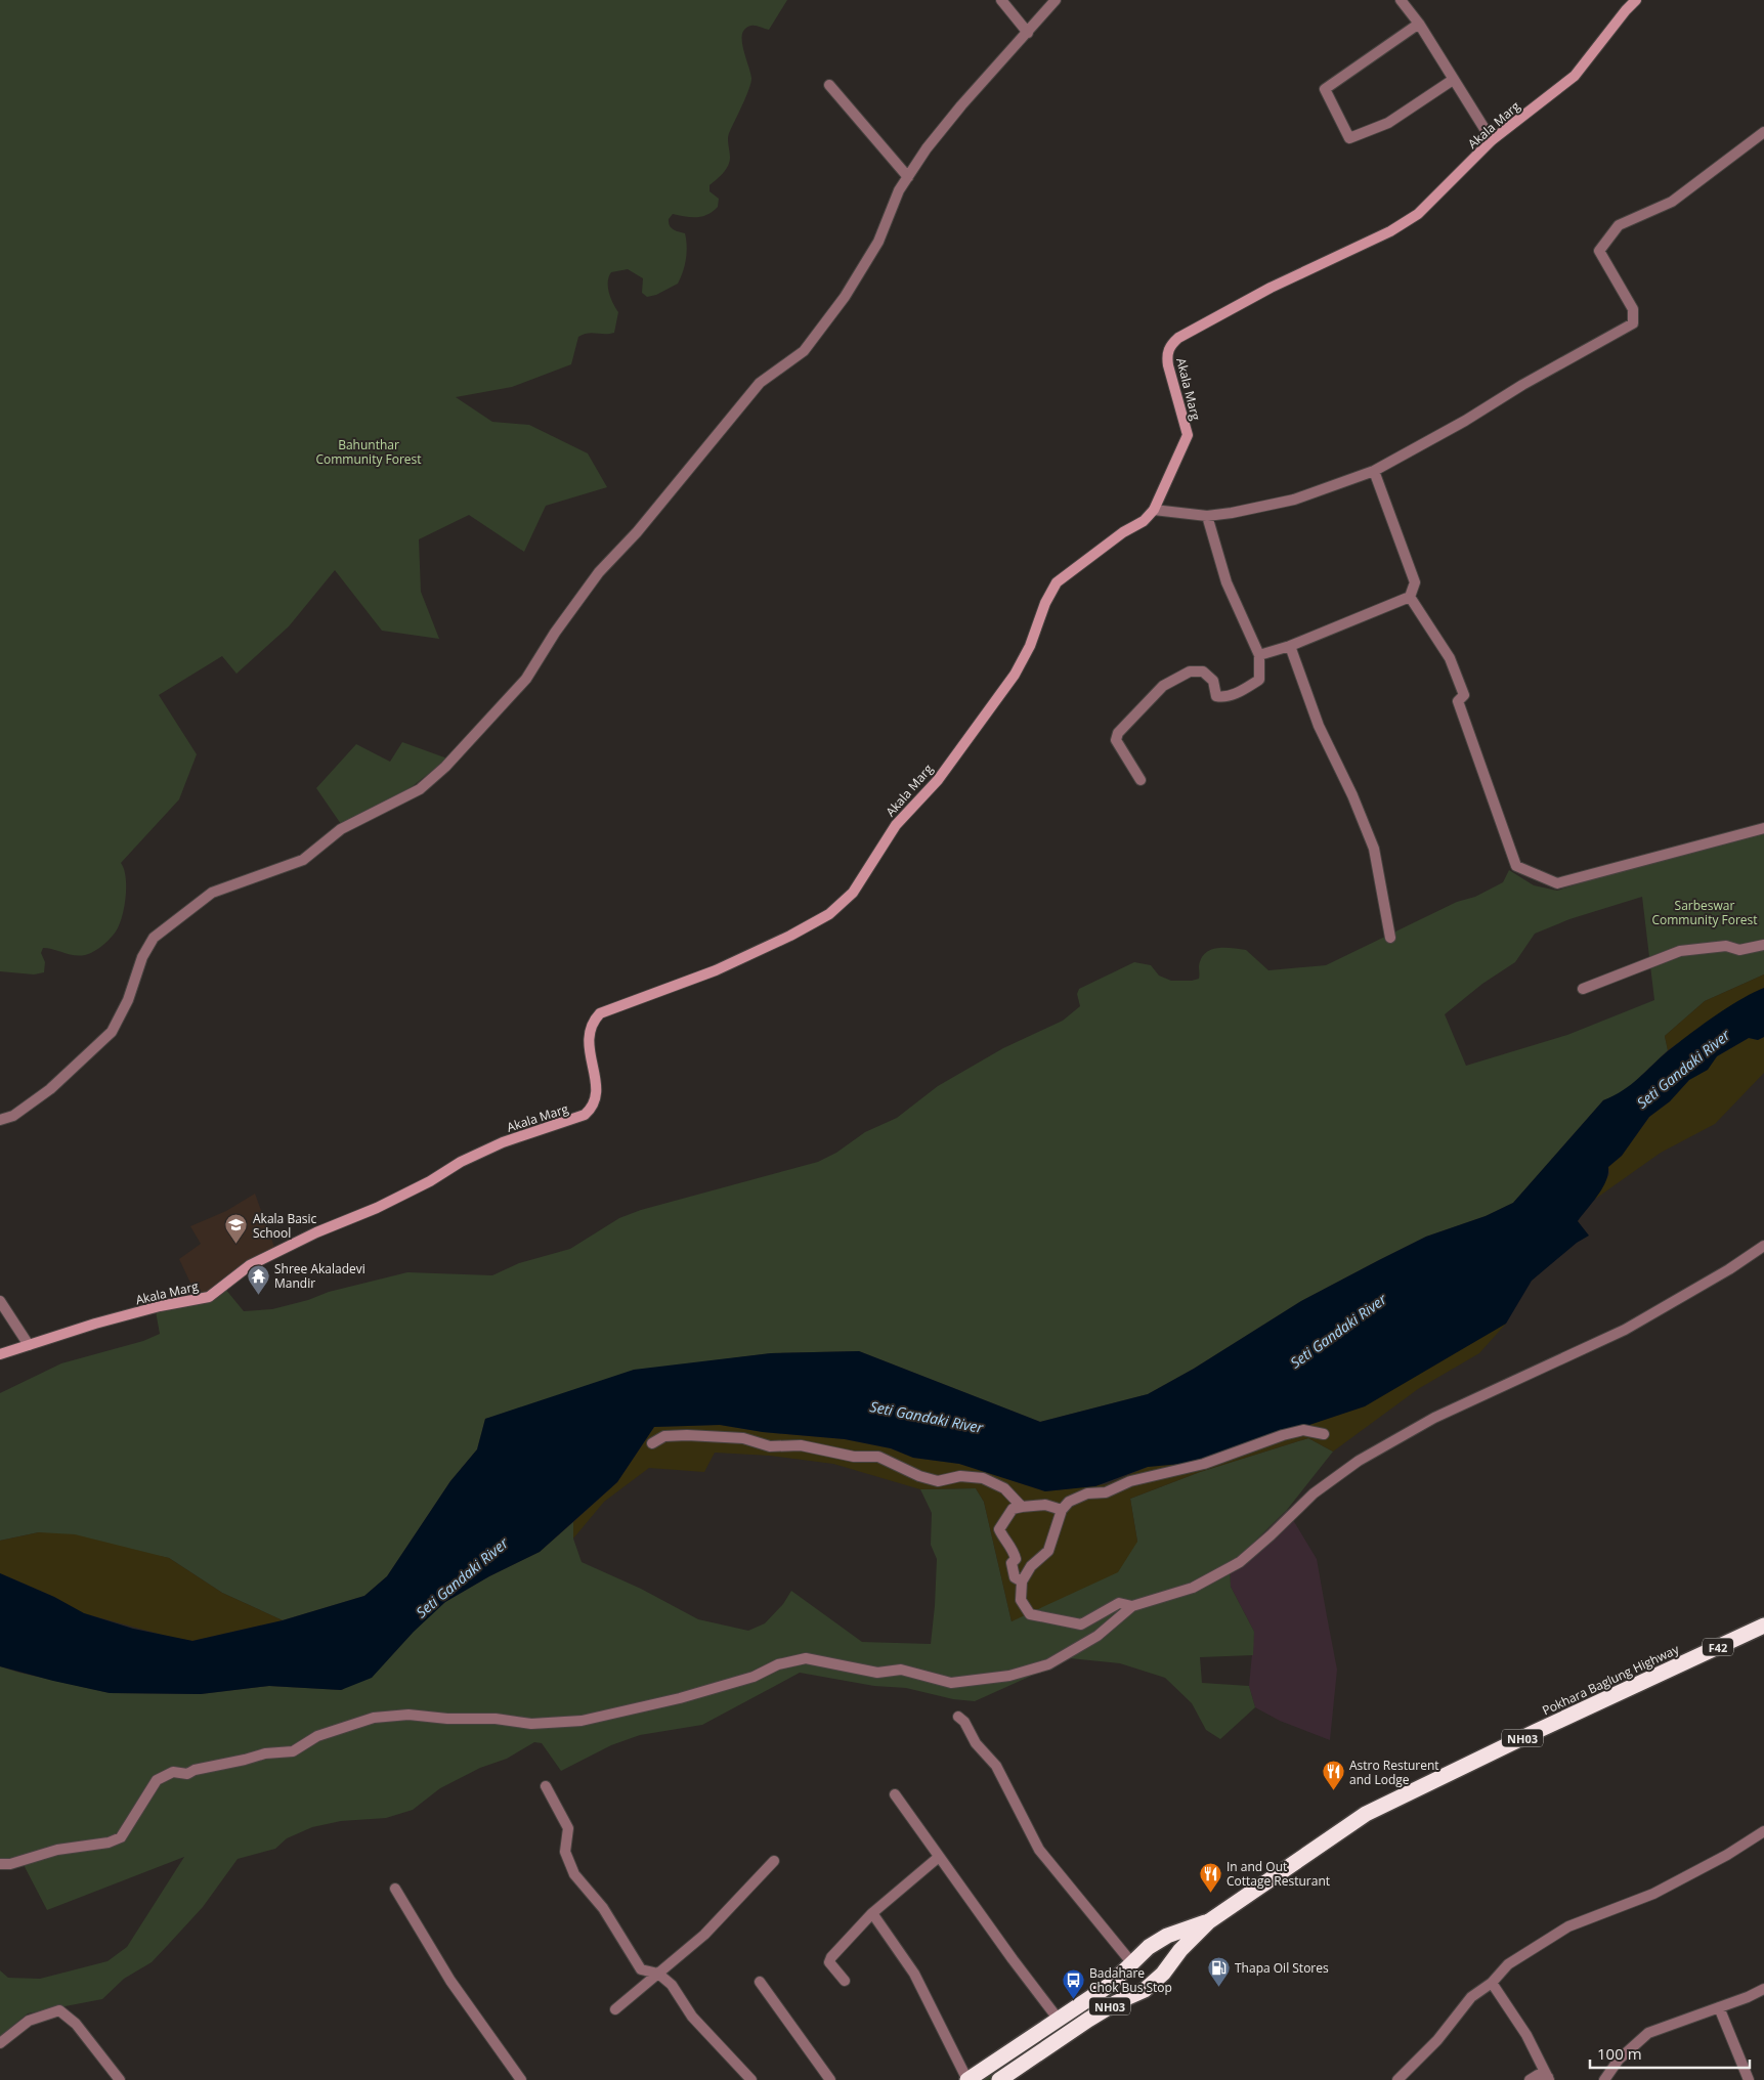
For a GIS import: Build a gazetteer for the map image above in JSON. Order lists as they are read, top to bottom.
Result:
{
  "streets": {
    "highway": ["F42", "Pokhara Baglung Highway", "NH03"],
    "main road": ["Akala Marg"]
  },
  "water": ["Seti Gandaki River"],
  "parks": ["Bahunthar Community Forest", "Sarbeswar Community Forest"],
  "places": {
    "school or university": ["Akala Basic School"],
    "temple": ["Shree Akaladevi Mandir"],
    "restaurant": ["Astro Resturent and Lodge", "In and Out Cottage Resturant"],
    "fuel station": ["Thapa Oil Stores"],
    "bus stop": ["Badahare Chok Bus Stop"]
  },
  "scale_bar": "100 m"
}
